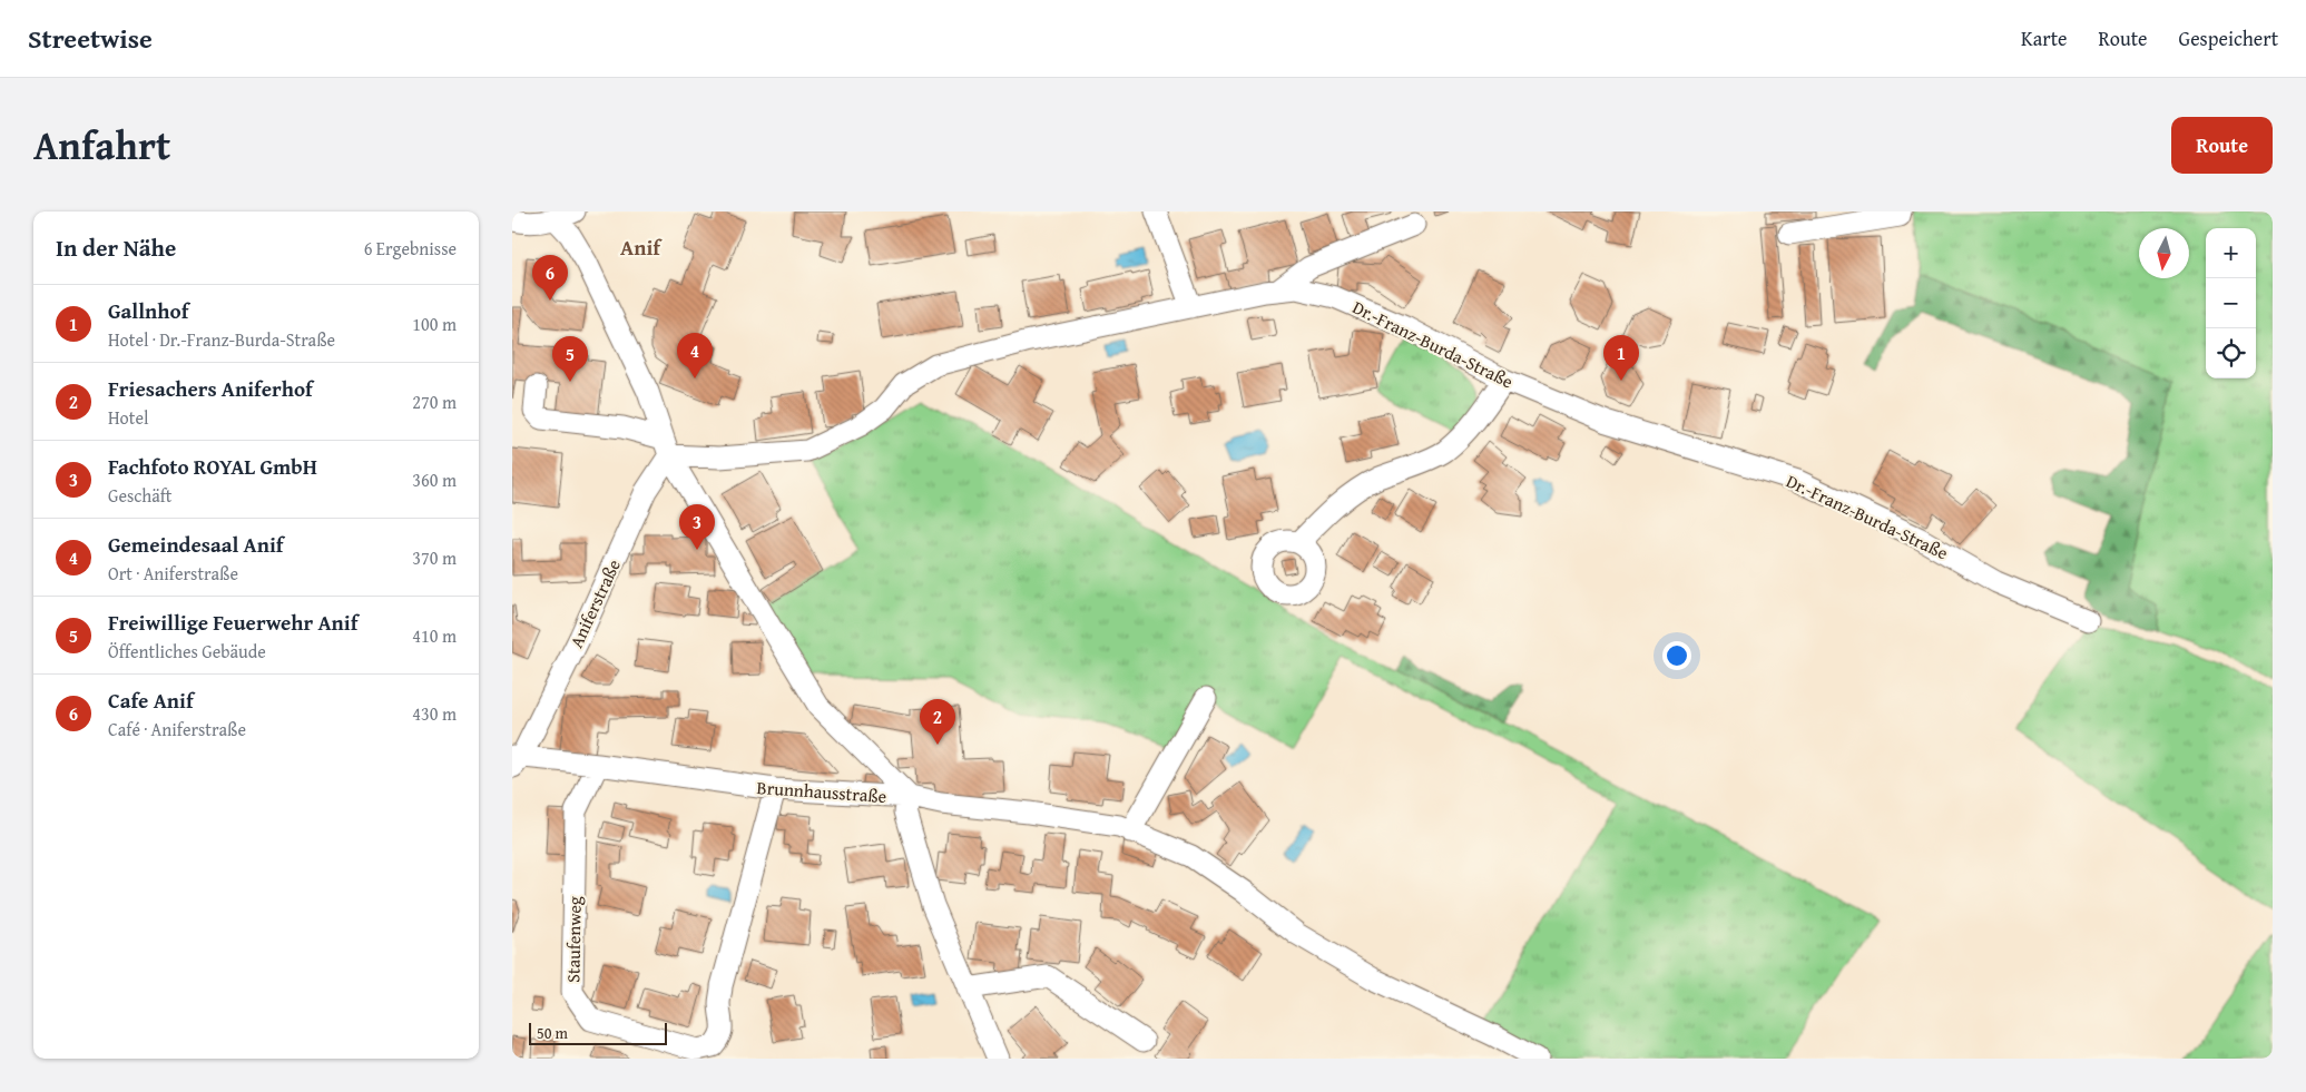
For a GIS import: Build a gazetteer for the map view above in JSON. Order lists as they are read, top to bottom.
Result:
{
  "streets": {
    "street": [
      "Dr.-Franz-Burda-Straße",
      "Aniferstraße",
      "Brunnhausstraße",
      "Staufenweg"
    ]
  },
  "crossings": [
    ["Dr.-Franz-Burda-Straße", "Aniferstraße"],
    ["Aniferstraße", "Brunnhausstraße"],
    ["Brunnhausstraße", "Staufenweg"]
  ],
  "districts": ["Anif"],
  "scale_bar": "50 m",
  "north": "bottom",
  "page": {
    "header": "Streetwise",
    "nav": ["Karte", "Route", "Gespeichert"],
    "title": "Anfahrt",
    "buttons": "Route",
    "heading": ["In der Nähe", "6 Ergebnisse"],
    "map_buttons": ["+", "−"],
    "pins": [
      "6",
      "4",
      "1",
      "5",
      "3",
      "2"
    ],
    "list": [
      {
        "mark": "1",
        "name": "Gallnhof",
        "note": "Hotel · Dr.-Franz-Burda-Straße",
        "value": "100 m"
      },
      {
        "mark": "2",
        "name": "Friesachers Aniferhof",
        "note": "Hotel",
        "value": "270 m"
      },
      {
        "mark": "3",
        "name": "Fachfoto ROYAL GmbH",
        "note": "Geschäft",
        "value": "360 m"
      },
      {
        "mark": "4",
        "name": "Gemeindesaal Anif",
        "note": "Ort · Aniferstraße",
        "value": "370 m"
      },
      {
        "mark": "5",
        "name": "Freiwillige Feuerwehr Anif",
        "note": "Öffentliches Gebäude",
        "value": "410 m"
      },
      {
        "mark": "6",
        "name": "Cafe Anif",
        "note": "Café · Aniferstraße",
        "value": "430 m"
      }
    ],
    "scale": "50 m"
  }
}
